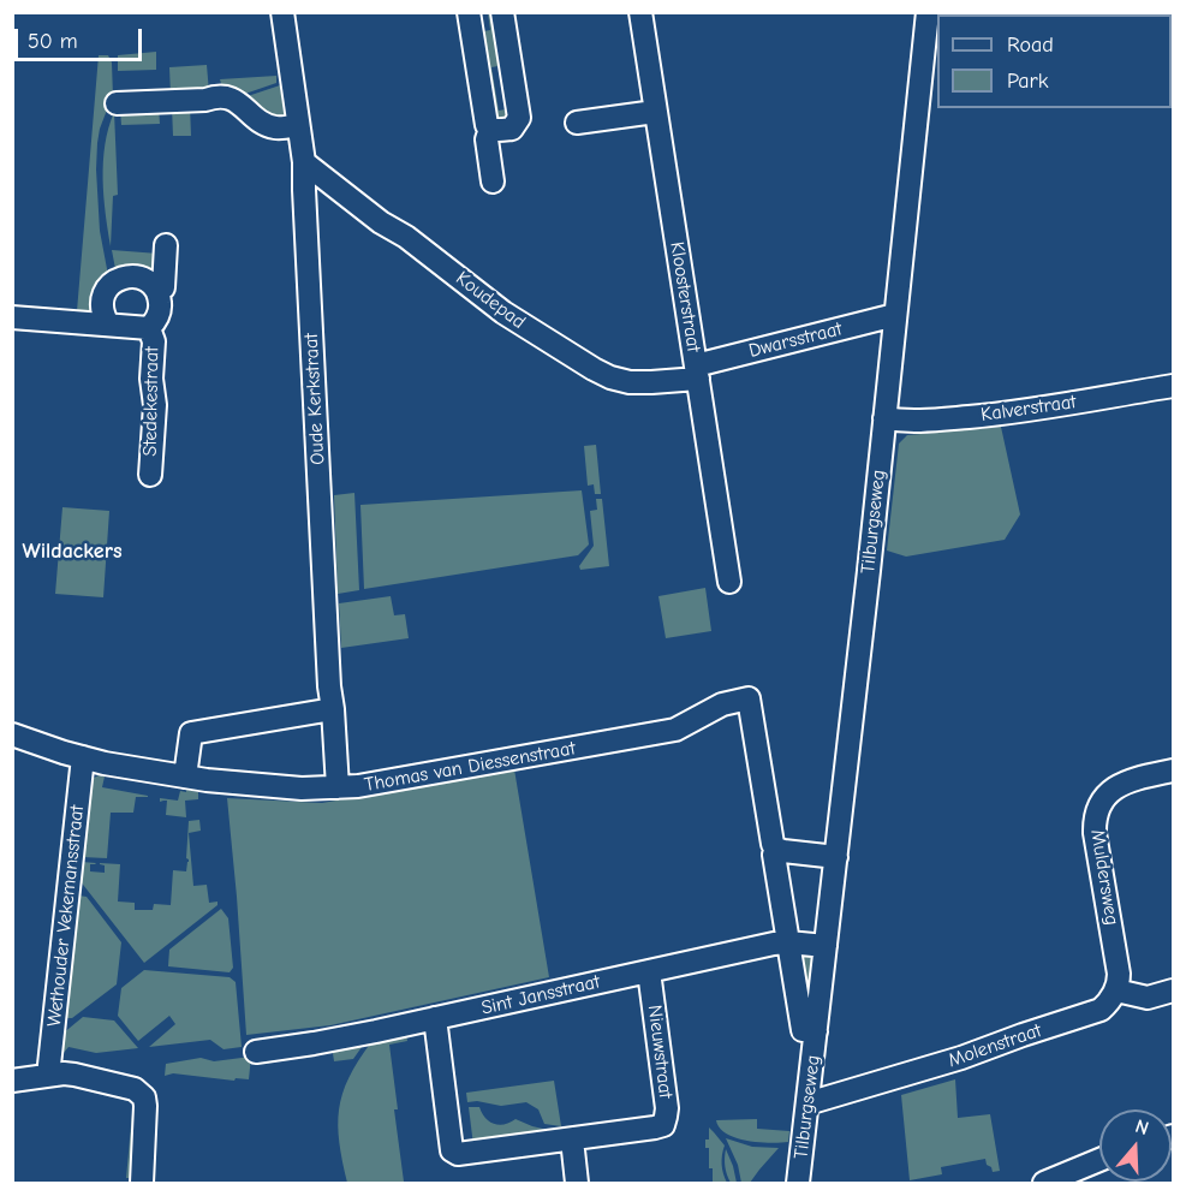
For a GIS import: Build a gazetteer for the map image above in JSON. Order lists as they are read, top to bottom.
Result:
{
  "streets": {
    "street": [
      "Kloosterstraat",
      "Koudepad",
      "Dwarsstraat",
      "Oude Kerkstraat",
      "Stedekestraat",
      "Kalverstraat",
      "Tilburgseweg",
      "Thomas van Diessenstraat",
      "Muldersweg",
      "Wethouder Vekemansstraat",
      "Sint Jansstraat",
      "Molenstraat",
      "Nieuwstraat"
    ]
  },
  "crossings": [
    ["Kloosterstraat", "Koudepad"],
    ["Kloosterstraat", "Dwarsstraat"],
    ["Koudepad", "Dwarsstraat"],
    ["Koudepad", "Oude Kerkstraat"],
    ["Dwarsstraat", "Tilburgseweg"],
    ["Oude Kerkstraat", "Thomas van Diessenstraat"],
    ["Kalverstraat", "Tilburgseweg"],
    ["Tilburgseweg", "Sint Jansstraat"],
    ["Tilburgseweg", "Molenstraat"],
    ["Thomas van Diessenstraat", "Wethouder Vekemansstraat"],
    ["Muldersweg", "Molenstraat"],
    ["Sint Jansstraat", "Nieuwstraat"]
  ],
  "districts": ["Wildackers"],
  "legend": ["Road", "Park"],
  "scale_bar": "50 m",
  "north": "top"
}
